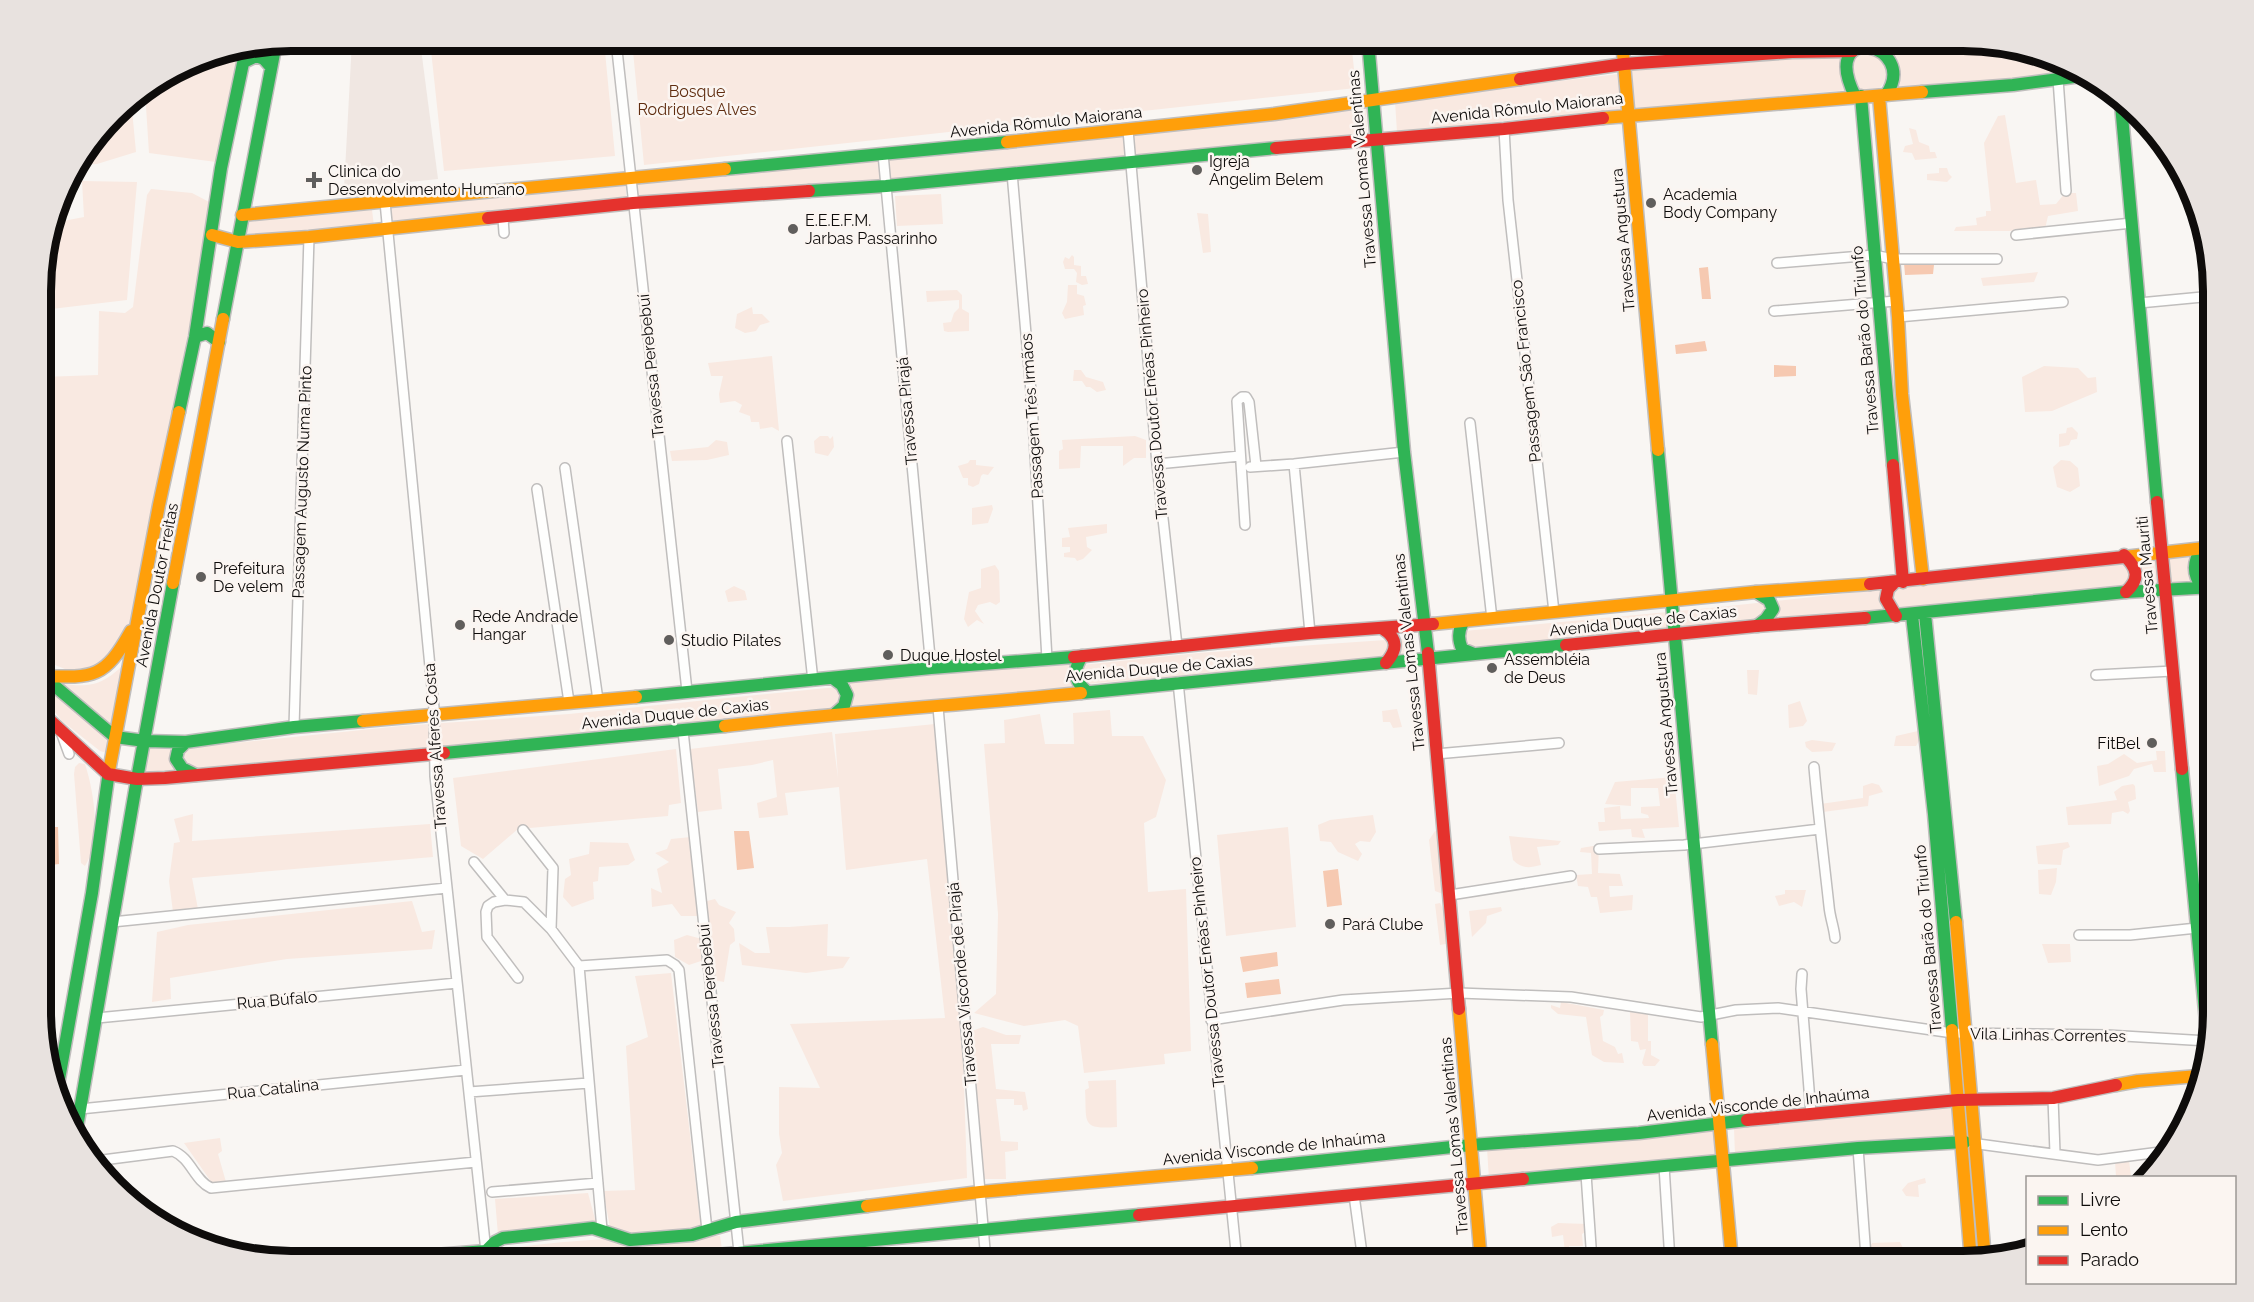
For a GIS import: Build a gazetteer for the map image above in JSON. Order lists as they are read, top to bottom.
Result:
{
  "streets": {
    "street": [
      "Avenida Rômulo Maiorana",
      "Travessa Lomas Valentinas",
      "Travessa Angustura",
      "Travessa Barão do Triunfo",
      "Travessa Perebebuí",
      "Passagem São Francisco",
      "Travessa Doutor Enéas Pinheiro",
      "Travessa Pirajá",
      "Passagem Três Irmãos",
      "Passagem Augusto Numa Pinto",
      "Travessa Mauriti",
      "Avenida Doutor Freitas",
      "Avenida Duque de Caxias",
      "Travessa Alferes Costa",
      "Travessa Visconde de Pirajá",
      "Rua Búfalo",
      "Vila Linhas Correntes",
      "Rua Catalina",
      "Avenida Visconde de Inhaúma"
    ]
  },
  "crossings": [
    ["Avenida Rômulo Maiorana", "Travessa Lomas Valentinas"],
    ["Avenida Rômulo Maiorana", "Travessa Angustura"],
    ["Avenida Rômulo Maiorana", "Travessa Barão do Triunfo"],
    ["Avenida Rômulo Maiorana", "Travessa Perebebuí"],
    ["Avenida Rômulo Maiorana", "Passagem São Francisco"],
    ["Avenida Rômulo Maiorana", "Travessa Doutor Enéas Pinheiro"],
    ["Avenida Rômulo Maiorana", "Travessa Pirajá"],
    ["Avenida Rômulo Maiorana", "Passagem Três Irmãos"],
    ["Avenida Rômulo Maiorana", "Passagem Augusto Numa Pinto"],
    ["Avenida Rômulo Maiorana", "Avenida Doutor Freitas"],
    ["Avenida Rômulo Maiorana", "Travessa Alferes Costa"],
    ["Travessa Lomas Valentinas", "Avenida Duque de Caxias"],
    ["Travessa Lomas Valentinas", "Vila Linhas Correntes"],
    ["Travessa Lomas Valentinas", "Avenida Visconde de Inhaúma"],
    ["Travessa Angustura", "Avenida Duque de Caxias"],
    ["Travessa Angustura", "Vila Linhas Correntes"],
    ["Travessa Angustura", "Avenida Visconde de Inhaúma"],
    ["Travessa Barão do Triunfo", "Avenida Duque de Caxias"],
    ["Travessa Barão do Triunfo", "Vila Linhas Correntes"],
    ["Travessa Barão do Triunfo", "Avenida Visconde de Inhaúma"],
    ["Travessa Perebebuí", "Avenida Duque de Caxias"],
    ["Travessa Perebebuí", "Avenida Visconde de Inhaúma"],
    ["Passagem São Francisco", "Avenida Duque de Caxias"],
    ["Travessa Doutor Enéas Pinheiro", "Avenida Duque de Caxias"],
    ["Travessa Doutor Enéas Pinheiro", "Vila Linhas Correntes"],
    ["Travessa Doutor Enéas Pinheiro", "Avenida Visconde de Inhaúma"],
    ["Travessa Pirajá", "Avenida Duque de Caxias"],
    ["Passagem Três Irmãos", "Avenida Duque de Caxias"],
    ["Passagem Augusto Numa Pinto", "Avenida Duque de Caxias"],
    ["Travessa Mauriti", "Avenida Duque de Caxias"],
    ["Avenida Doutor Freitas", "Avenida Duque de Caxias"],
    ["Avenida Doutor Freitas", "Rua Búfalo"],
    ["Avenida Doutor Freitas", "Rua Catalina"],
    ["Avenida Duque de Caxias", "Travessa Alferes Costa"],
    ["Avenida Duque de Caxias", "Travessa Visconde de Pirajá"],
    ["Travessa Alferes Costa", "Rua Búfalo"],
    ["Travessa Alferes Costa", "Rua Catalina"],
    ["Travessa Visconde de Pirajá", "Avenida Visconde de Inhaúma"]
  ],
  "parks": ["Bosque Rodrigues Alves"],
  "places": {
    "other": [
      "Igreja Angelim Belem",
      "Academia Body Company",
      "E.E.E.F.M. Jarbas Passarinho",
      "Prefeitura De velem",
      "Rede Andrade Hangar",
      "Studio Pilates",
      "Duque Hostel",
      "Assembléia de Deus",
      "FitBel",
      "Pará Clube"
    ],
    "health": ["Clinica do Desenvolvimento Humano"]
  },
  "legend": ["Livre", "Lento", "Parado"]
}
